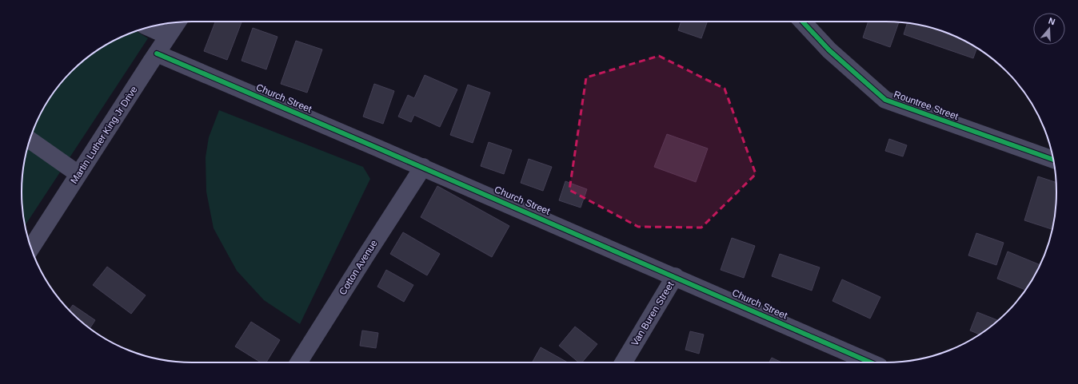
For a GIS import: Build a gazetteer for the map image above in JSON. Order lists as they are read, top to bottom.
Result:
{
  "streets": {
    "street": [
      "Church Street",
      "Rountree Street",
      "Martin Luther King Jr Drive",
      "Cotton Avenue",
      "Van Buren Street"
    ]
  },
  "crossings": [
    ["Church Street", "Martin Luther King Jr Drive"],
    ["Church Street", "Cotton Avenue"],
    ["Church Street", "Van Buren Street"]
  ],
  "north": "top"
}
